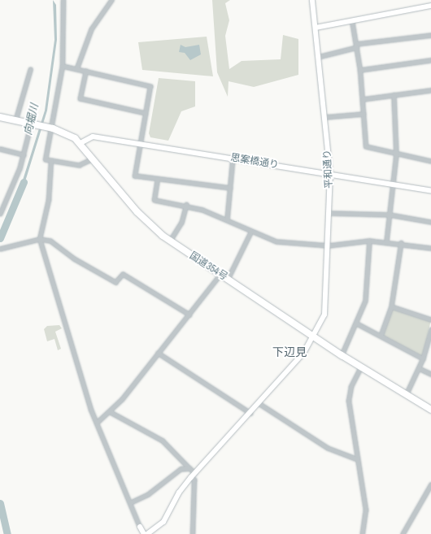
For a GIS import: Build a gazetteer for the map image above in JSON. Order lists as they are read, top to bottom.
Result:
{
  "streets": {
    "highway": ["国道354号"],
    "street": ["思案橋通り", "平和通り"]
  },
  "crossings": [
    ["思案橋通り", "平和通り"],
    ["思案橋通り", "国道354号"],
    ["平和通り", "国道354号"]
  ],
  "districts": ["下辺見"],
  "water": ["向堀川"]
}
